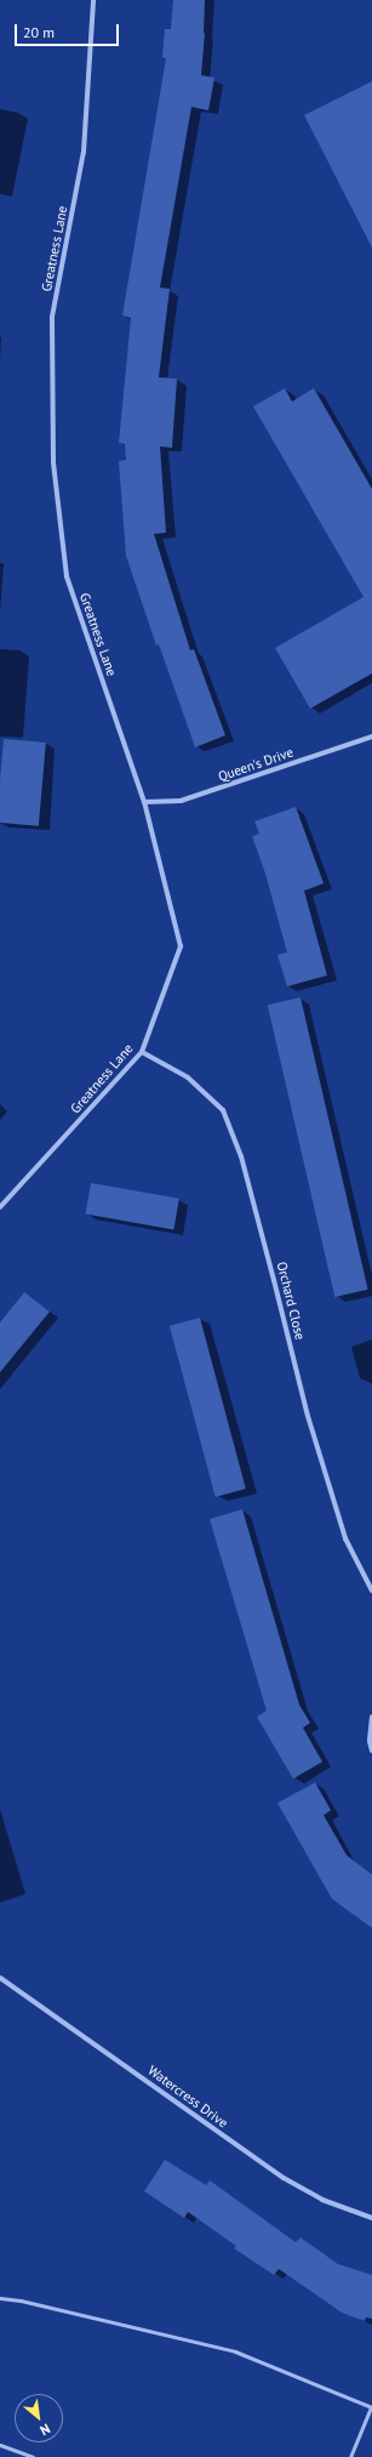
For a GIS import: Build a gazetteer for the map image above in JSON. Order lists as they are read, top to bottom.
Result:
{
  "streets": {
    "street": [
      "Greatness Lane",
      "Queen's Drive",
      "Orchard Close",
      "Watercress Drive"
    ]
  },
  "crossings": [
    ["Greatness Lane", "Queen's Drive"],
    ["Greatness Lane", "Orchard Close"]
  ],
  "scale_bar": "20 m",
  "north": "bottom right"
}
